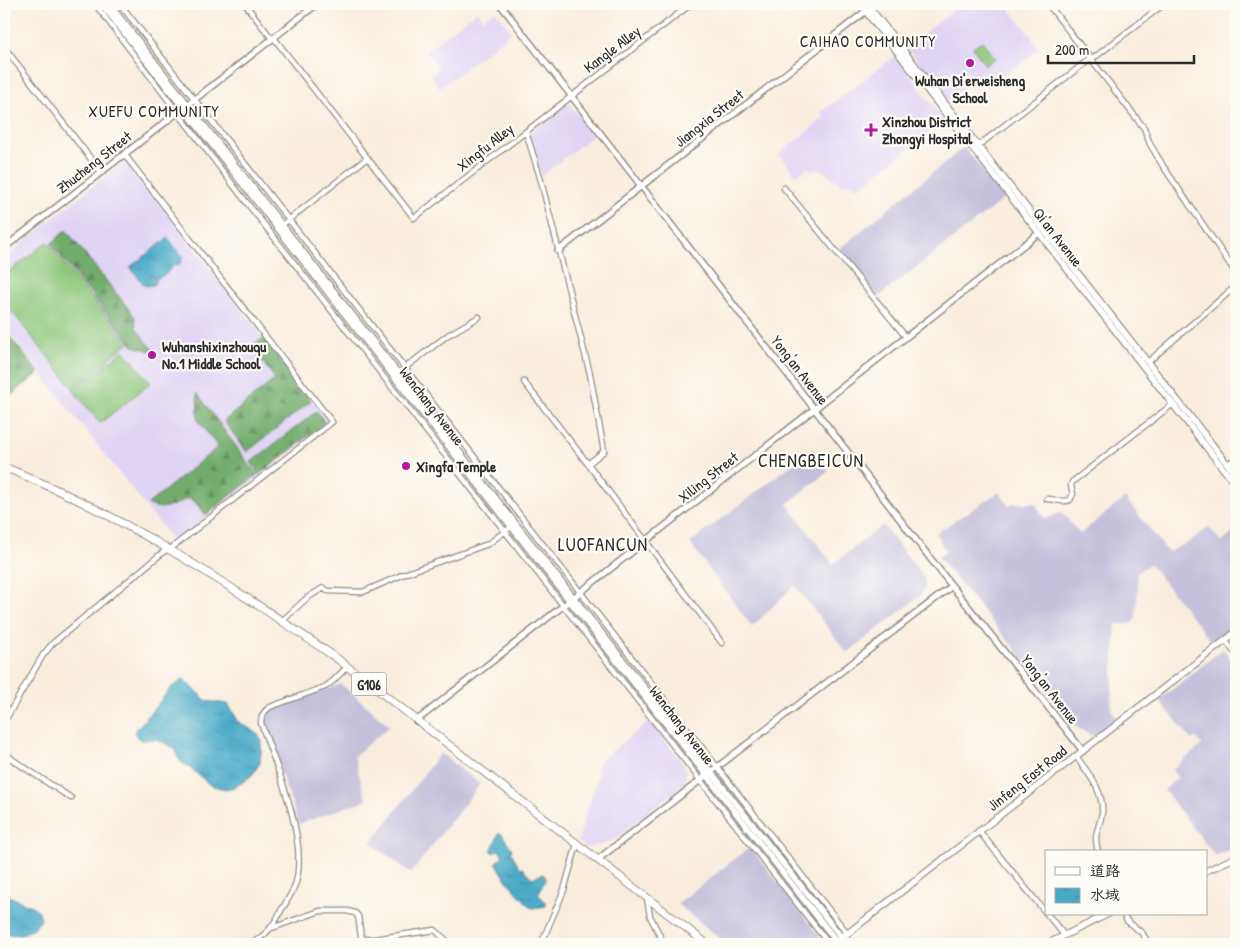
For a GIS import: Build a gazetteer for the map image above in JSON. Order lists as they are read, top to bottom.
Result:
{
  "streets": {
    "highway": ["G106"],
    "main road": ["Qi'an Avenue", "Wenchang Avenue", "Jinfeng East Road"],
    "street": [
      "Kangle Alley",
      "Jiangxia Street",
      "Xingfu Alley",
      "Zhucheng Street",
      "Yong'an Avenue",
      "Xiling Street"
    ]
  },
  "crossings": [
    ["Kangle Alley", "Xingfu Alley"],
    ["Kangle Alley", "Yong'an Avenue"],
    ["Jiangxia Street", "Qi'an Avenue"],
    ["Jiangxia Street", "Yong'an Avenue"],
    ["Xingfu Alley", "Yong'an Avenue"],
    ["Zhucheng Street", "Wenchang Avenue"],
    ["Qi'an Avenue", "Xiling Street"],
    ["Yong'an Avenue", "Xiling Street"],
    ["Yong'an Avenue", "Jinfeng East Road"],
    ["Wenchang Avenue", "Xiling Street"],
    ["Wenchang Avenue", "Jinfeng East Road"],
    ["Xiling Street", "G106"]
  ],
  "districts": [
    "CAIHAO COMMUNITY",
    "XUEFU COMMUNITY",
    "CHENGBEICUN",
    "LUOFANCUN"
  ],
  "places": {
    "other": ["Wuhan Di'erweisheng School", "Wuhanshixinzhouqu No.1 Middle School", "Xingfa Temple"],
    "health": ["Xinzhou District Zhongyi Hospital"]
  },
  "legend": ["道路", "水域"],
  "scale_bar": "200 m"
}
